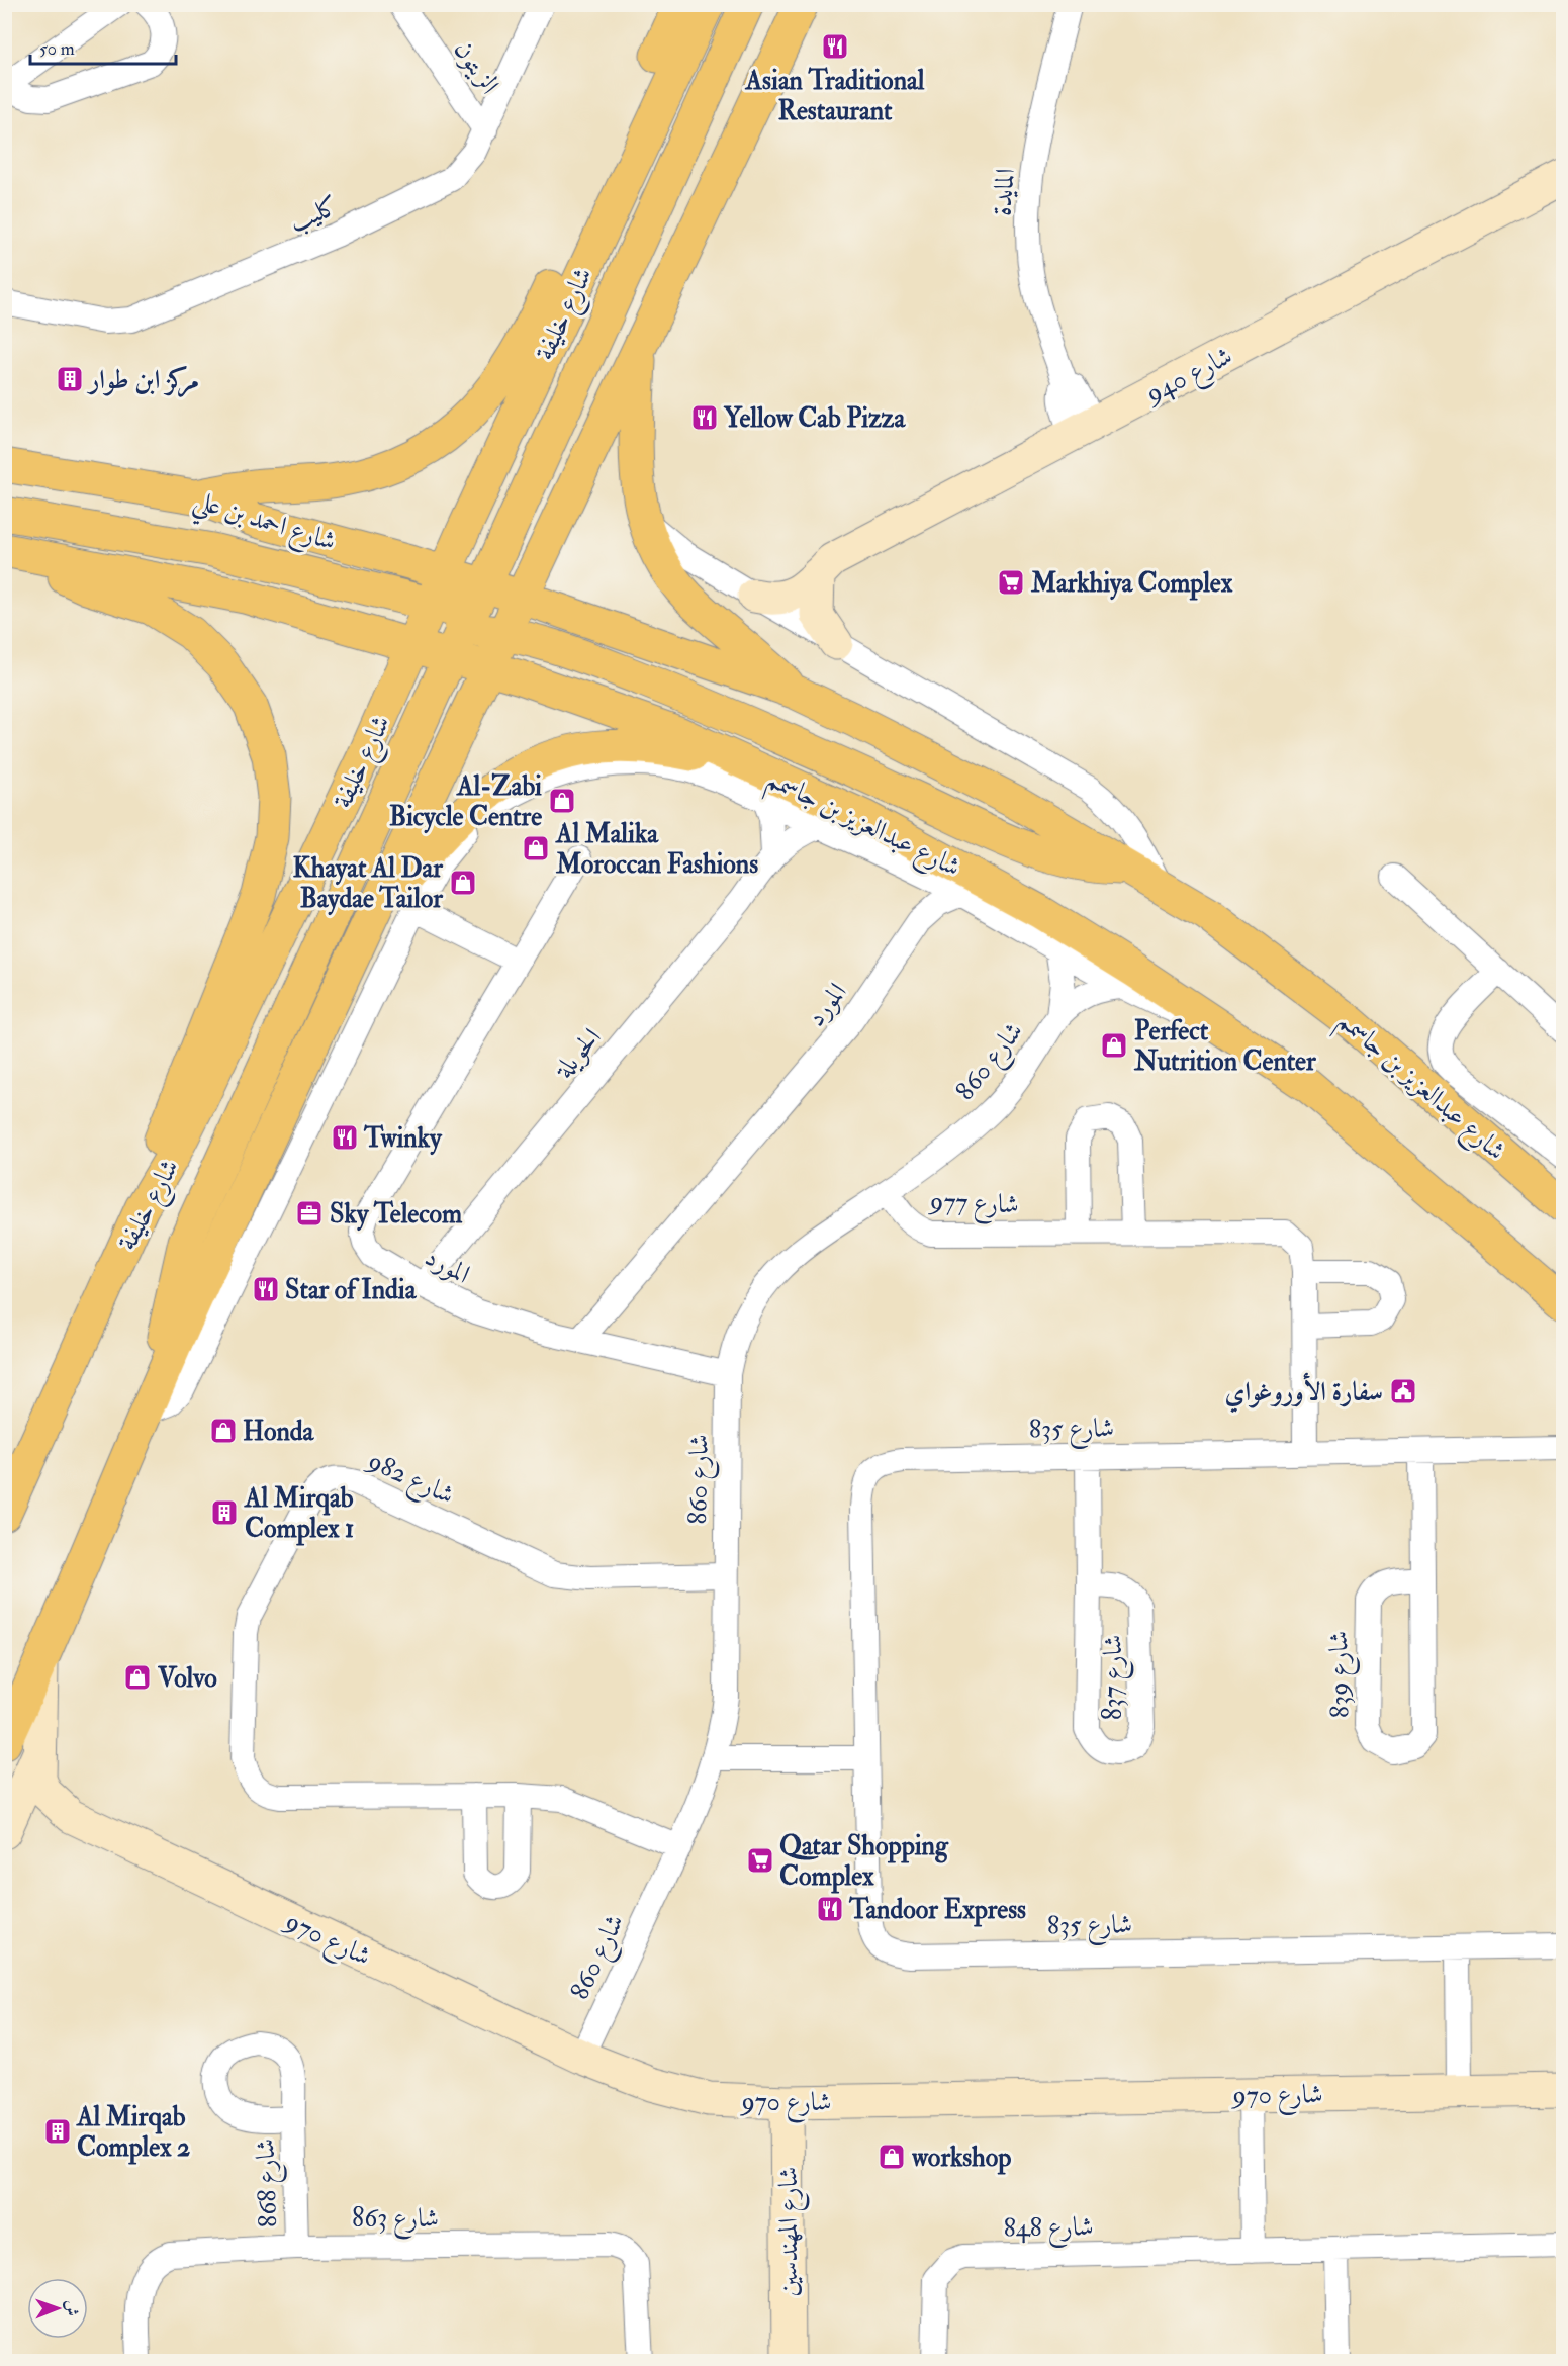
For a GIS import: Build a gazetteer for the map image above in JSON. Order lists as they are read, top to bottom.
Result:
{
  "streets": {
    "main road": ["شارع خليفة", "شارع احمد بن علي", "شارع عبدالعزيز بن جاسمم"],
    "street": [
      "الزيتون",
      "المايدة",
      "كليب",
      "شارع 940",
      "المورد",
      "الحويلة",
      "شارع 860",
      "شارع 977",
      "شارع 835",
      "شارع 982",
      "شارع 839",
      "شارع 837",
      "شارع 970",
      "شارع 868",
      "شارع 863",
      "شارع 848",
      "شارع المهندسين"
    ]
  },
  "crossings": [
    ["الزيتون", "كليب"],
    ["المايدة", "شارع 940"],
    ["شارع خليفة", "شارع احمد بن علي"],
    ["شارع خليفة", "شارع عبدالعزيز بن جاسمم"],
    ["شارع خليفة", "شارع 970"],
    ["شارع عبدالعزيز بن جاسمم", "المورد"],
    ["شارع عبدالعزيز بن جاسمم", "الحويلة"],
    ["شارع عبدالعزيز بن جاسمم", "شارع 860"],
    ["المورد", "الحويلة"],
    ["المورد", "شارع 860"],
    ["شارع 860", "شارع 977"],
    ["شارع 860", "شارع 982"],
    ["شارع 860", "شارع 970"],
    ["شارع 977", "شارع 835"],
    ["شارع 835", "شارع 839"],
    ["شارع 835", "شارع 837"],
    ["شارع 970", "شارع المهندسين"],
    ["شارع 868", "شارع 863"]
  ],
  "places": {
    "restaurant": [
      "Asian Traditional Restaurant",
      "Yellow Cab Pizza",
      "Twinky",
      "Star of India",
      "Tandoor Express"
    ],
    "building": ["مركز ابن طوار", "Al Mirqab Complex 1", "Al Mirqab Complex 2"],
    "supermarket": ["Markhiya Complex", "Qatar Shopping Complex"],
    "shop": [
      "Al-Zabi Bicycle Centre",
      "Al Malika Moroccan Fashions",
      "Khayat Al Dar Baydae Tailor",
      "Perfect Nutrition Center",
      "Honda",
      "Volvo",
      "workshop"
    ],
    "office": ["Sky Telecom"],
    "public building": ["سفارة الأوروغواي"]
  },
  "scale_bar": "50 m",
  "north": "right"
}
